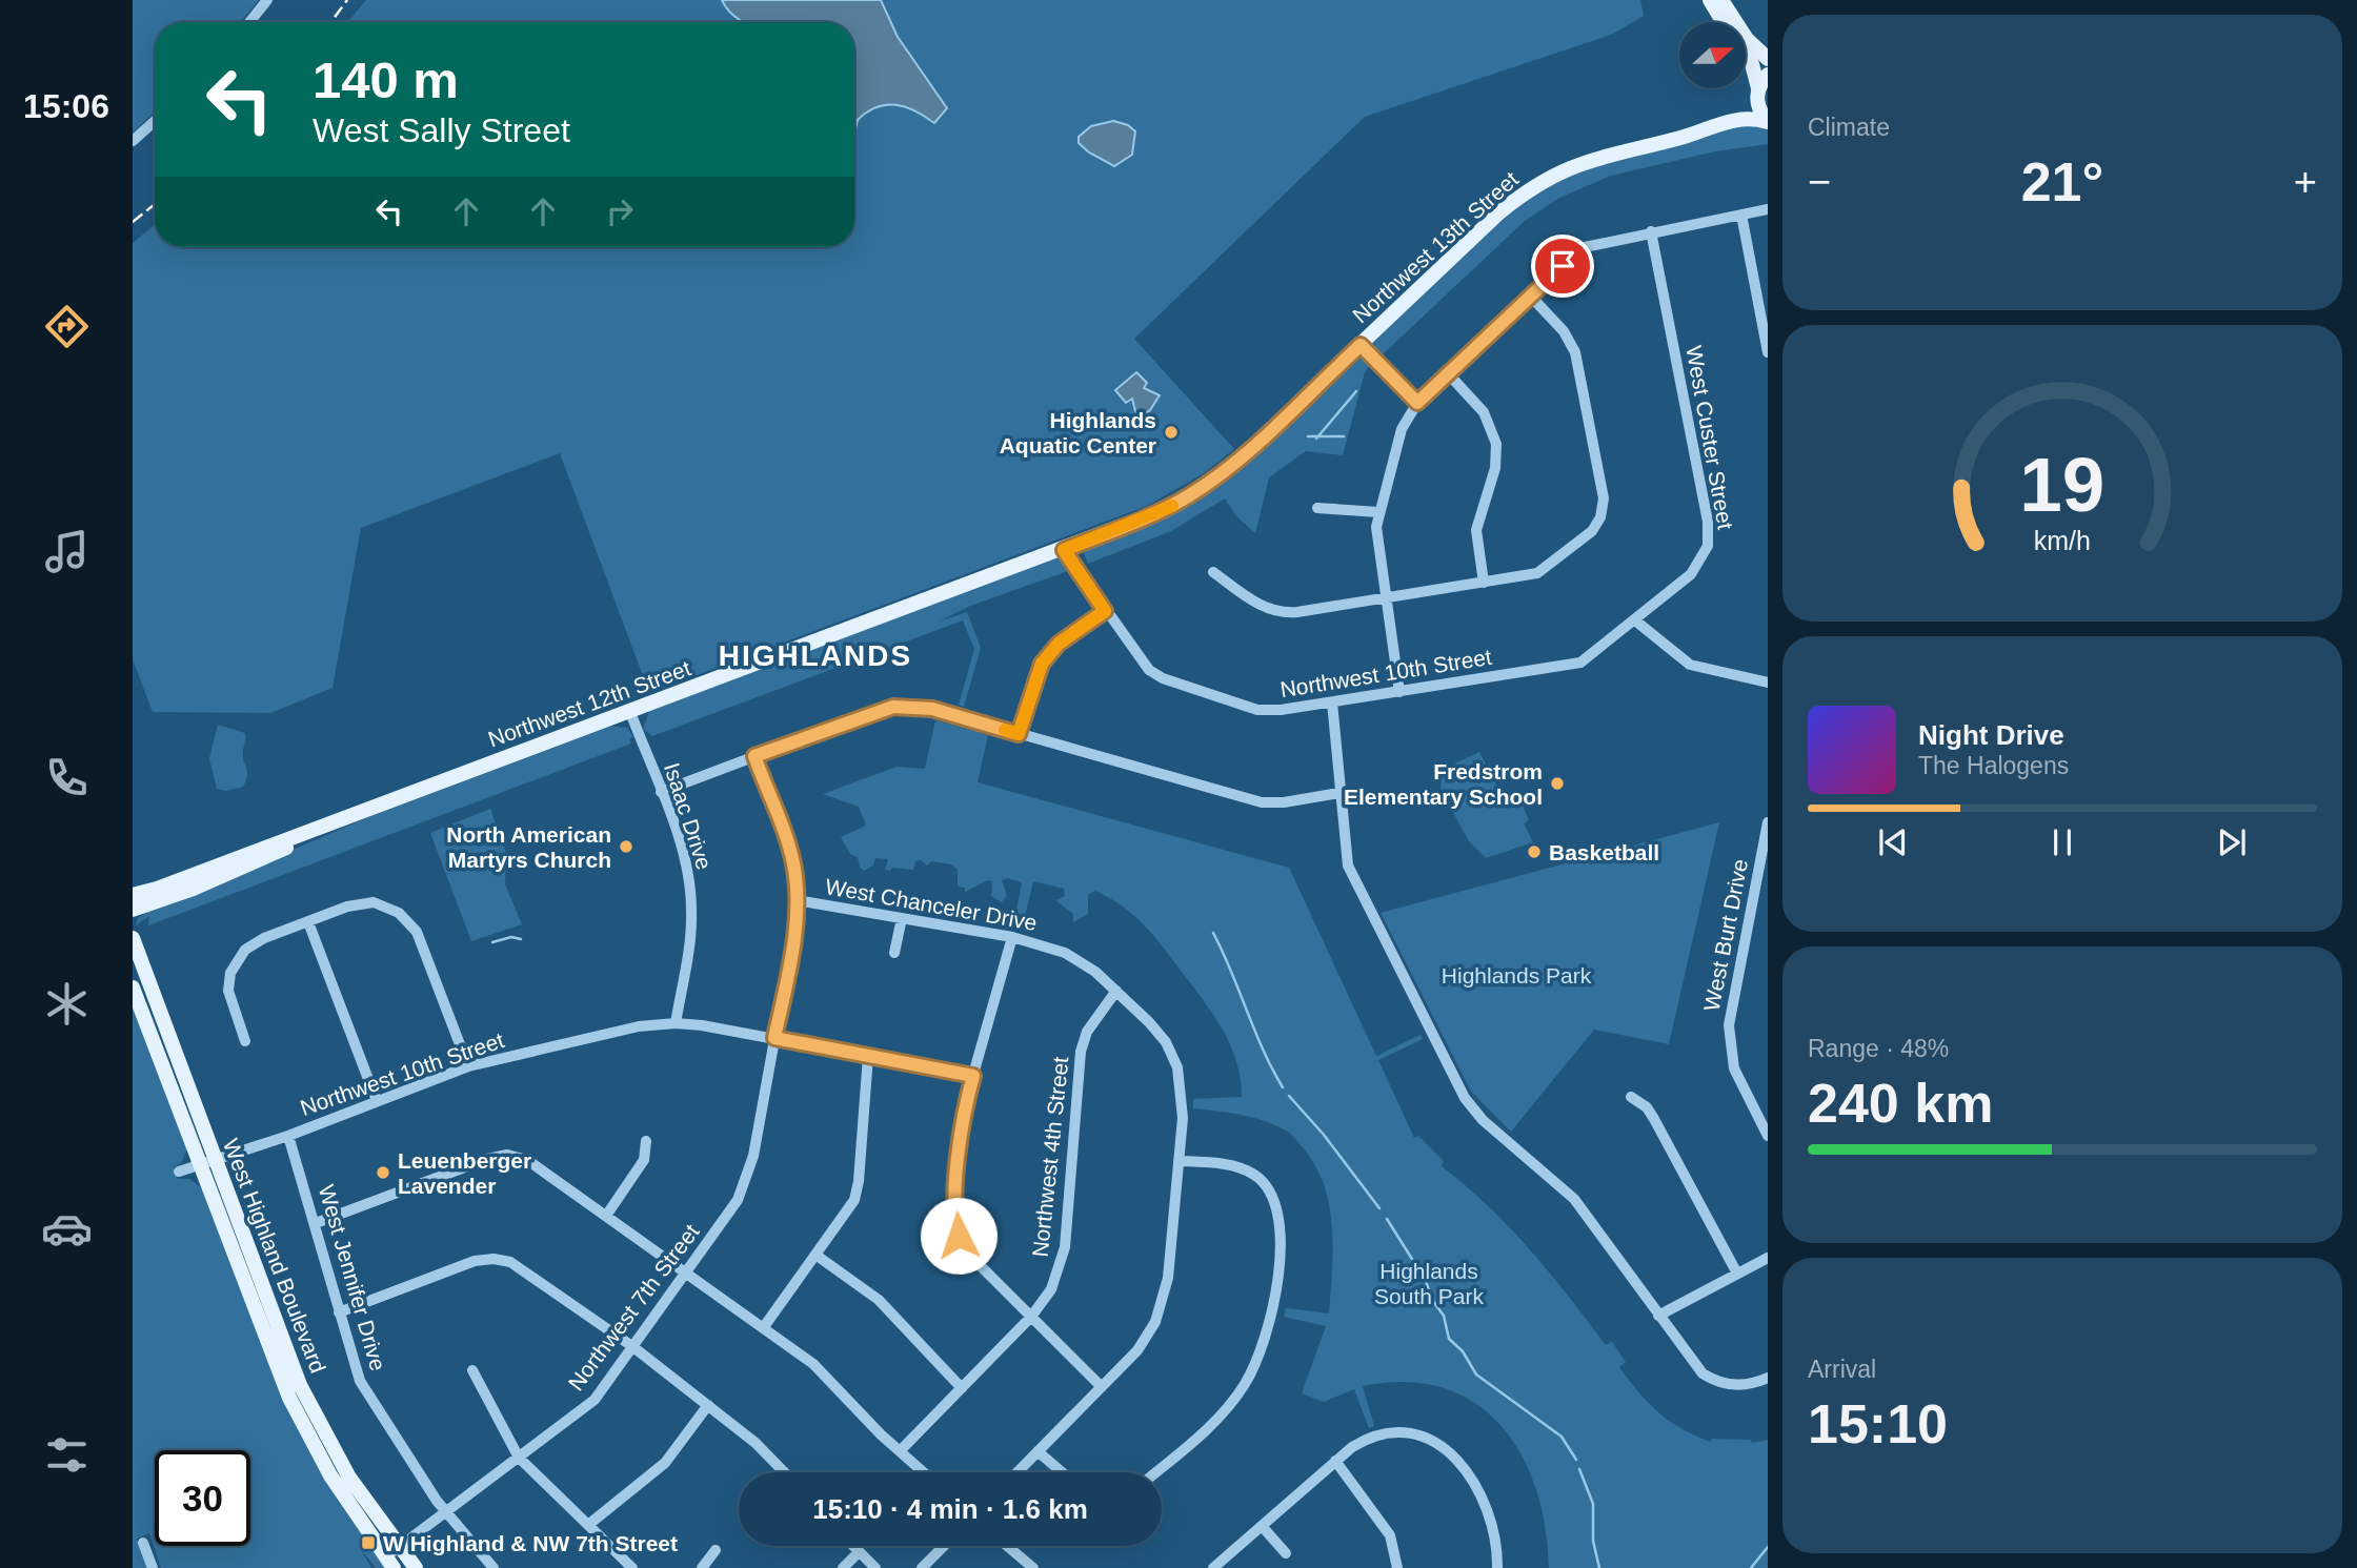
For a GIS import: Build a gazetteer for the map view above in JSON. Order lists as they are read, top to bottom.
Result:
{
  "streets": {
    "main road": ["Northwest 13th Street", "Northwest 12th Street", "West Highland Boulevard"],
    "street": [
      "West Custer Street",
      "Northwest 10th Street",
      "Isaac Drive",
      "West Chanceler Drive",
      "West Burt Drive",
      "Northwest 4th Street",
      "West Jennifer Drive",
      "Northwest 7th Street"
    ]
  },
  "crossings": [
    ["Northwest 13th Street", "Northwest 10th Street"],
    ["Northwest 13th Street", "Northwest 12th Street"],
    ["West Custer Street", "Northwest 10th Street"],
    ["Northwest 10th Street", "Northwest 12th Street"],
    ["Northwest 10th Street", "Isaac Drive"],
    ["Northwest 10th Street", "West Highland Boulevard"],
    ["Northwest 10th Street", "West Jennifer Drive"],
    ["Northwest 10th Street", "Northwest 7th Street"],
    ["Northwest 12th Street", "Isaac Drive"],
    ["West Chanceler Drive", "Northwest 4th Street"],
    ["West Chanceler Drive", "Northwest 7th Street"],
    ["West Highland Boulevard", "Northwest 7th Street"],
    ["West Jennifer Drive", "Northwest 7th Street"]
  ],
  "districts": ["HIGHLANDS"],
  "parks": ["Highlands Park", "Highlands South Park"],
  "places": {
    "other": [
      "Highlands Aquatic Center",
      "Fredstrom Elementary School",
      "North American Martyrs Church",
      "Basketball",
      "Leuenberger Lavender"
    ],
    "transit": ["W Highland & NW 7th Street"]
  },
  "north": "right",
  "page": {
    "tabs": "15:06",
    "tile": [
      "Climate",
      ["Range · 48%", "240 km"],
      ["Arrival", "15:10"]
    ],
    "turn": ["140 m", "West Sally Street"],
    "heat": ["−", "21°", "+"],
    "song": ["Night Drive", "The Halogens"],
    "limit": "30",
    "trip": "15:10 · 4 min · 1.6 km",
    "gauge": ["19", "km/h"]
  }
}
